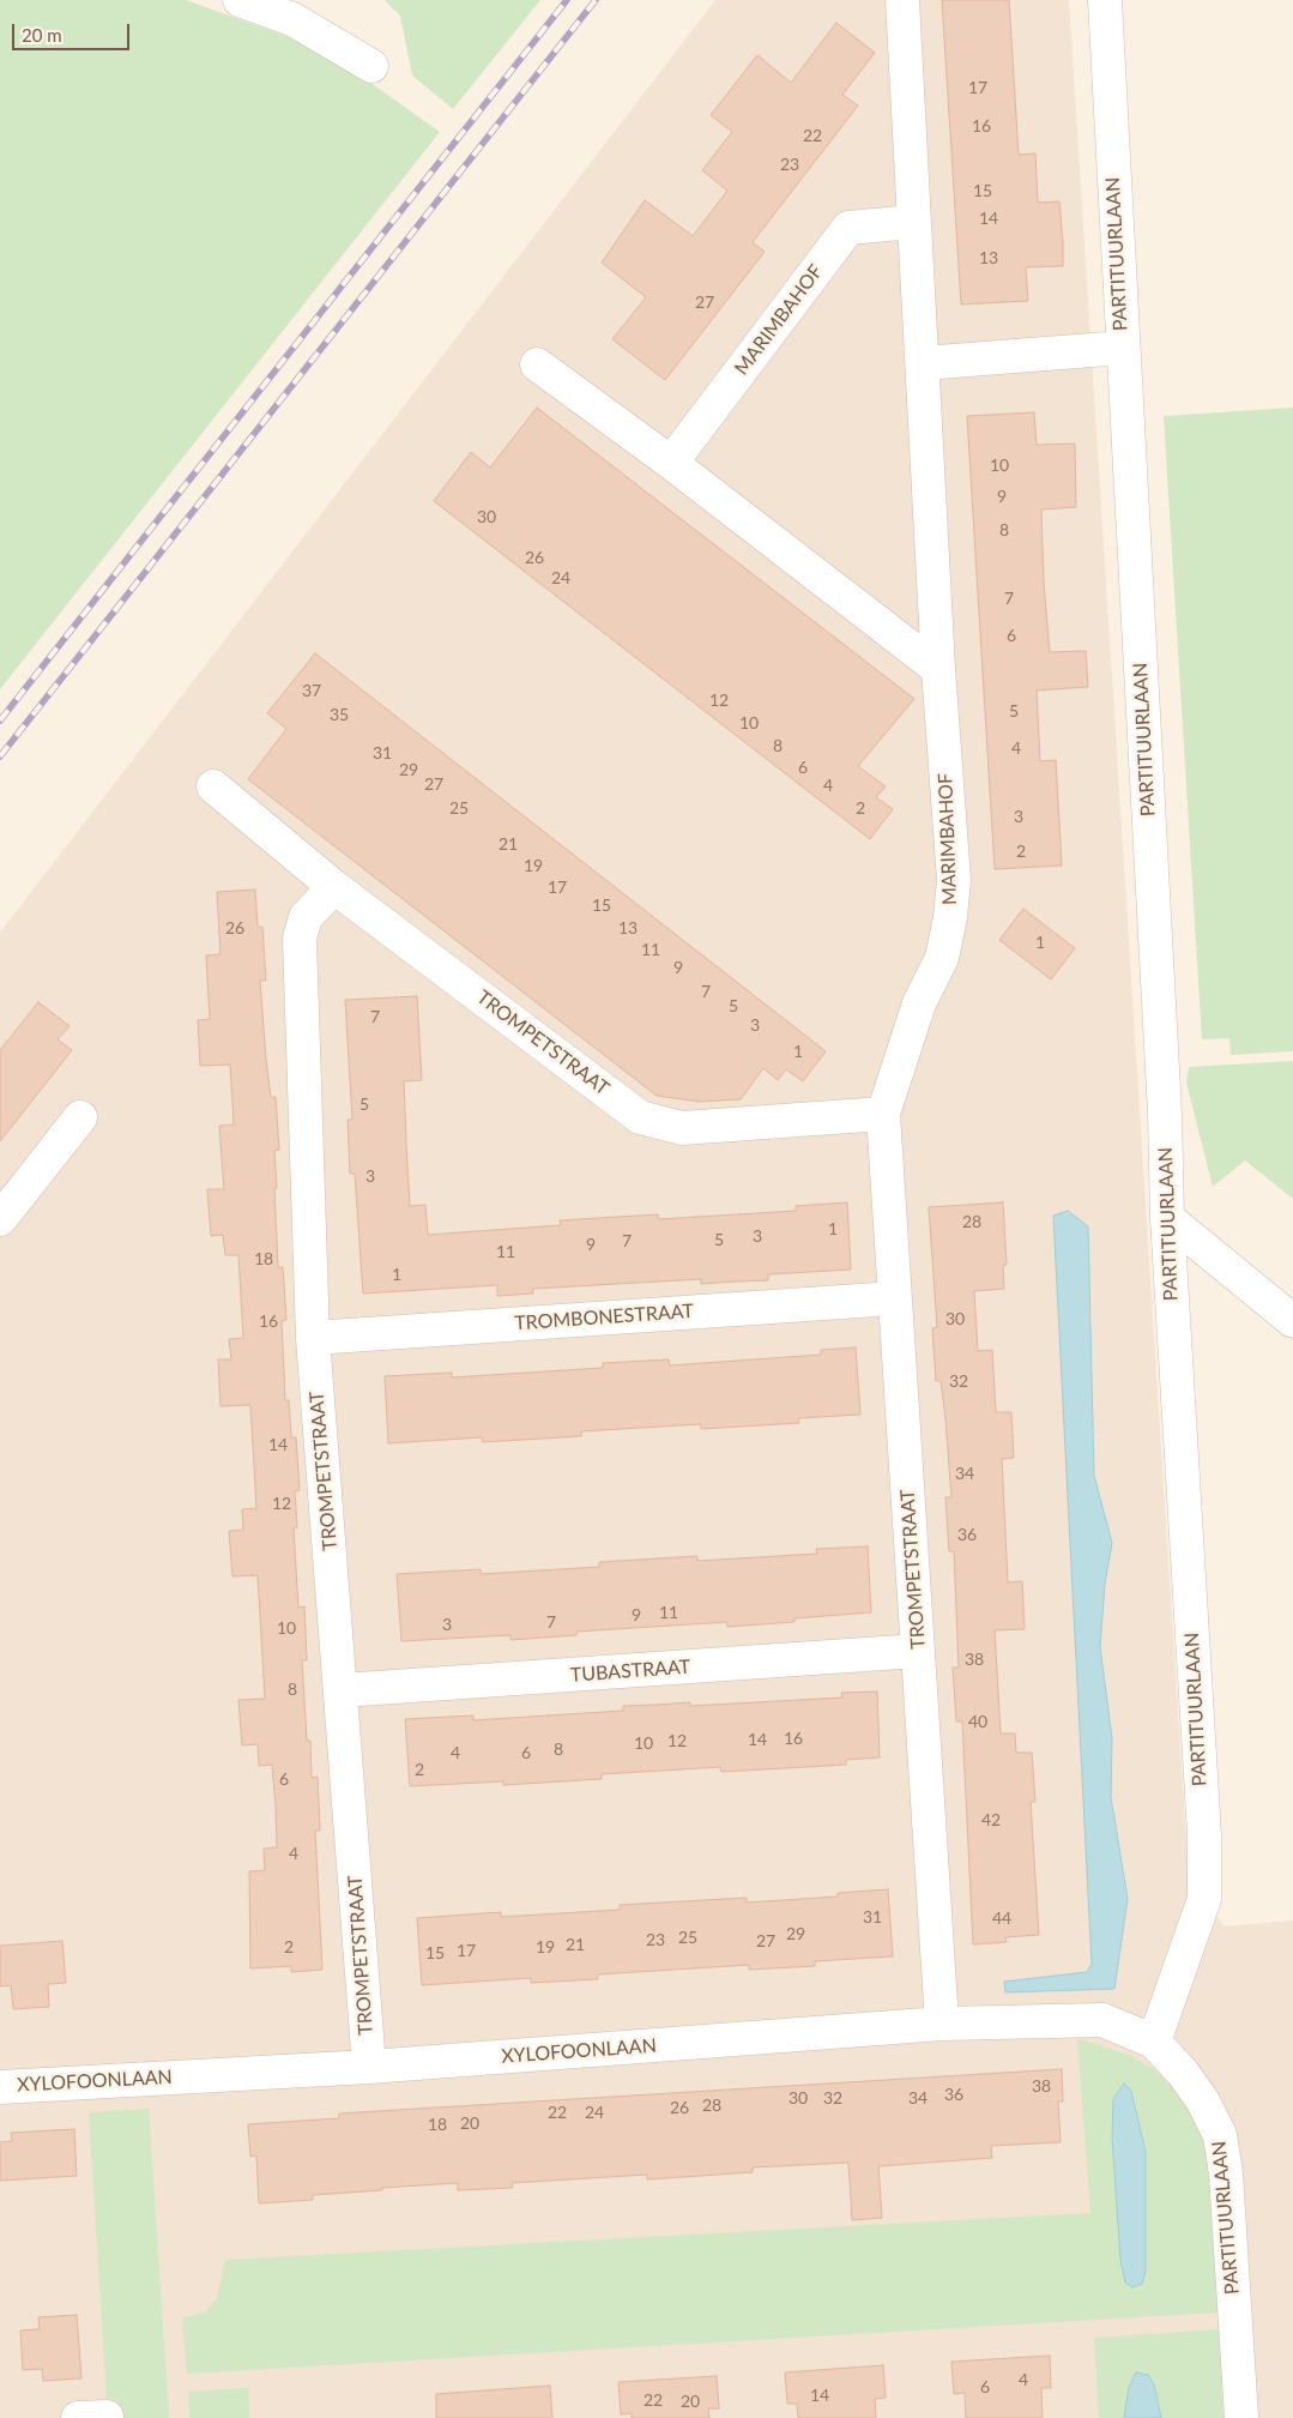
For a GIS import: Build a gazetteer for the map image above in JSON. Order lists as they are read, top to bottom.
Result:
{
  "streets": {
    "street": [
      "PARTITUURLAAN",
      "MARIMBAHOF",
      "TROMPETSTRAAT",
      "TROMBONESTRAAT",
      "TUBASTRAAT",
      "XYLOFOONLAAN"
    ]
  },
  "crossings": [
    ["PARTITUURLAAN", "XYLOFOONLAAN"],
    ["MARIMBAHOF", "TROMPETSTRAAT"],
    ["TROMPETSTRAAT", "TROMBONESTRAAT"],
    ["TROMPETSTRAAT", "TUBASTRAAT"],
    ["TROMPETSTRAAT", "XYLOFOONLAAN"]
  ],
  "house_numbers": [
    "17",
    "16",
    "22",
    "23",
    "15",
    "14",
    "13",
    "27",
    "10",
    "9",
    "30",
    "8",
    "26",
    "24",
    "7",
    "6",
    "37",
    "12",
    "5",
    "35",
    "10",
    "8",
    "4",
    "31",
    "6",
    "29",
    "27",
    "4",
    "25",
    "2",
    "3",
    "21",
    "2",
    "19",
    "17",
    "15",
    "26",
    "13",
    "1",
    "11",
    "9",
    "7",
    "5",
    "7",
    "3",
    "1",
    "5",
    "3",
    "28",
    "1",
    "3",
    "5",
    "7",
    "9",
    "11",
    "18",
    "1",
    "30",
    "16",
    "32",
    "14",
    "34",
    "12",
    "36",
    "11",
    "9",
    "7",
    "3",
    "10",
    "38",
    "8",
    "40",
    "16",
    "14",
    "12",
    "10",
    "8",
    "4",
    "6",
    "2",
    "6",
    "42",
    "4",
    "31",
    "44",
    "29",
    "25",
    "23",
    "27",
    "21",
    "2",
    "19",
    "17",
    "15",
    "38",
    "36",
    "30",
    "32",
    "34",
    "28",
    "26",
    "22",
    "24",
    "20",
    "18",
    "4",
    "6",
    "14",
    "22",
    "20"
  ],
  "scale_bar": "20 m"
}
